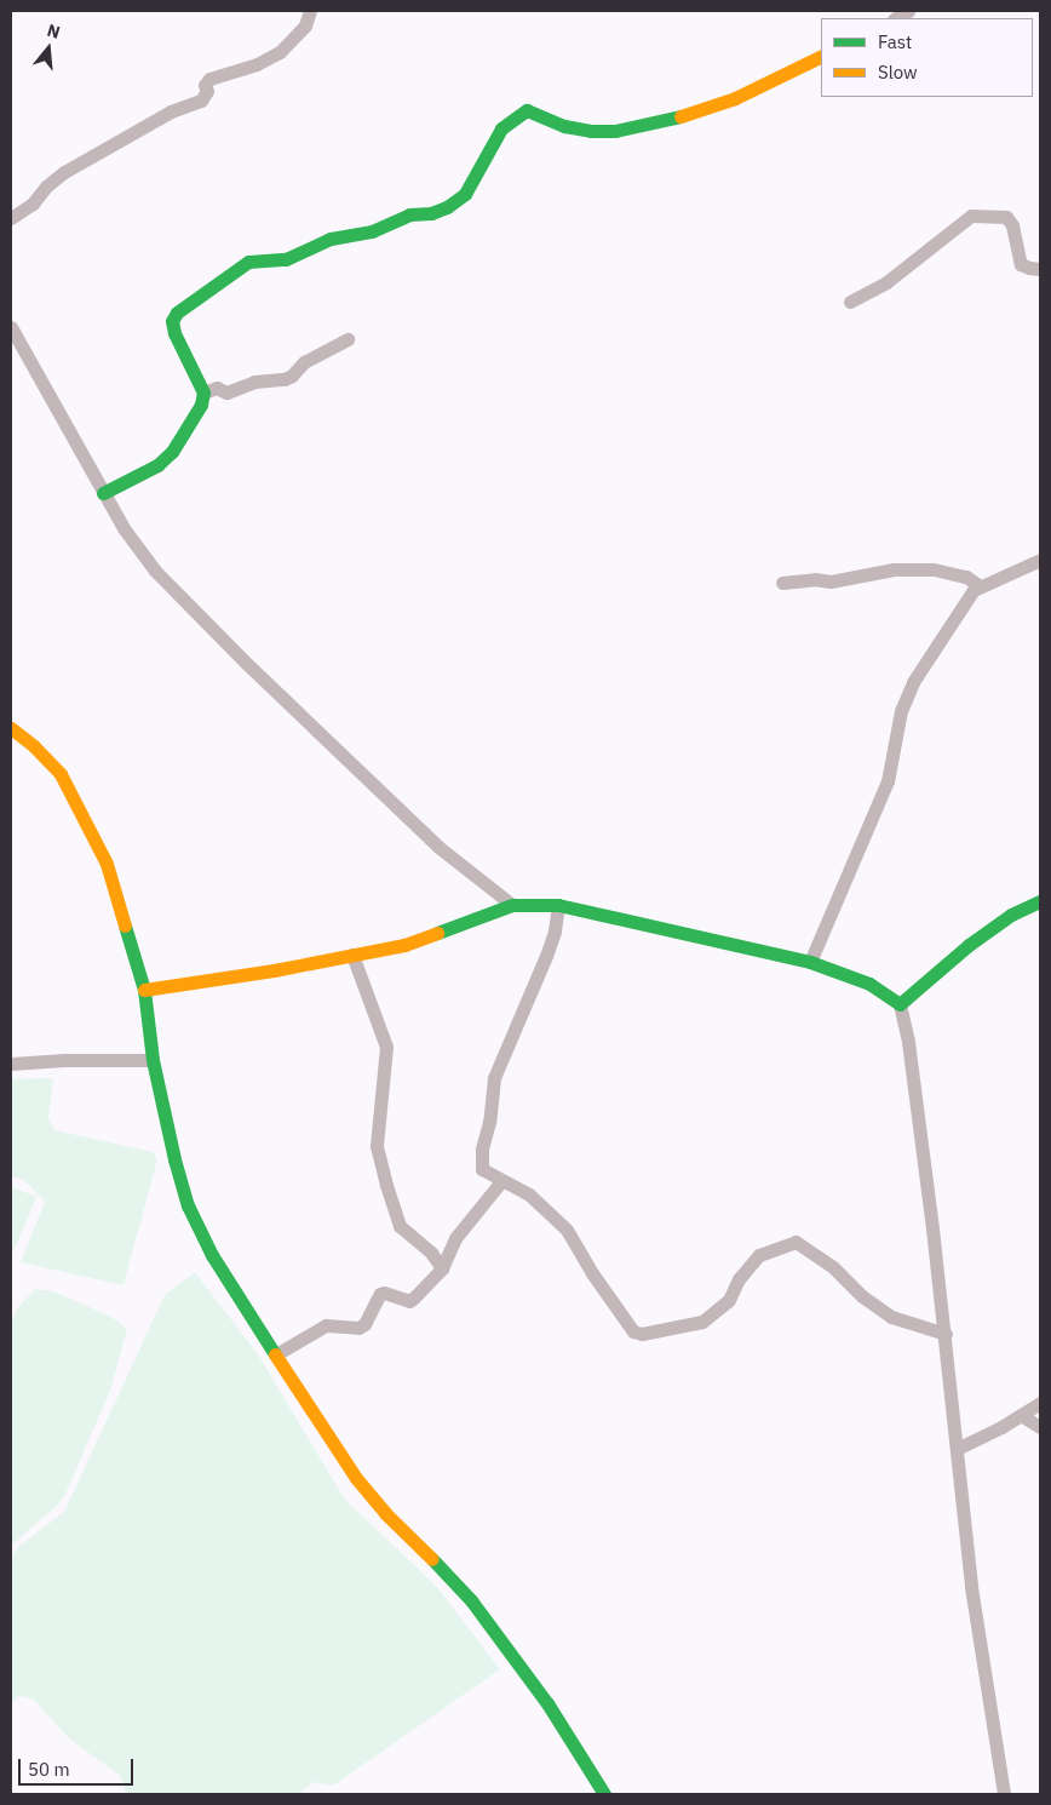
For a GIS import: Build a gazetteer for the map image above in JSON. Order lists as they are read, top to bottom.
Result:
{
  "legend": ["Fast", "Slow"],
  "scale_bar": "50 m",
  "north": "top"
}
